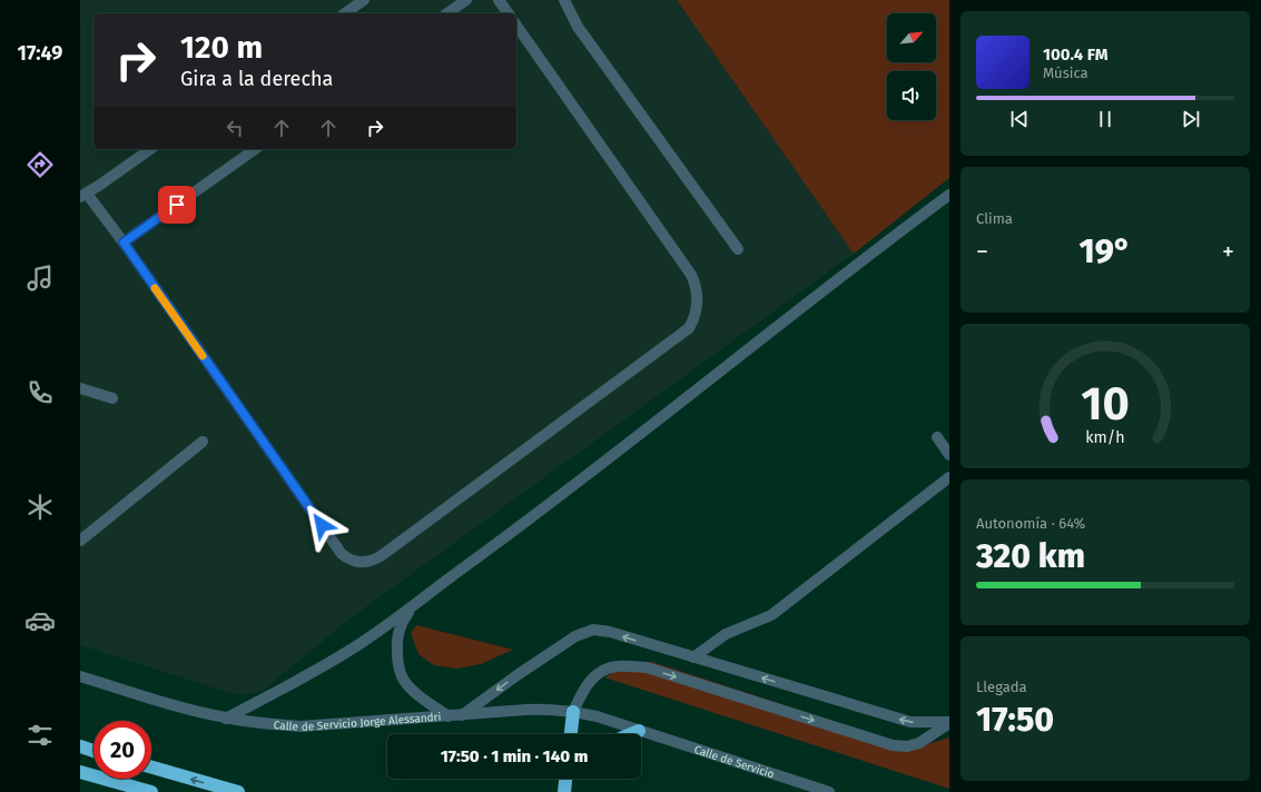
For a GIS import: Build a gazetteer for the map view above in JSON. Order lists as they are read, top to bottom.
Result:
{
  "streets": {
    "street": ["Calle de Servicio Jorge Alessandri", "Calle de Servicio"]
  },
  "crossings": [
    ["Calle de Servicio Jorge Alessandri", "Calle de Servicio"]
  ],
  "north": "top right",
  "page": {
    "tabs": "17:49",
    "turn": ["120 m", "Gira a la derecha"],
    "song": ["100.4 FM", "Música"],
    "tile": [
      "Clima",
      ["Autonomía · 64%", "320 km"],
      ["Llegada", "17:50"]
    ],
    "heat": ["−", "19°", "+"],
    "limit": "20",
    "trip": "17:50 · 1 min · 140 m",
    "gauge": ["10", "km/h"]
  }
}
